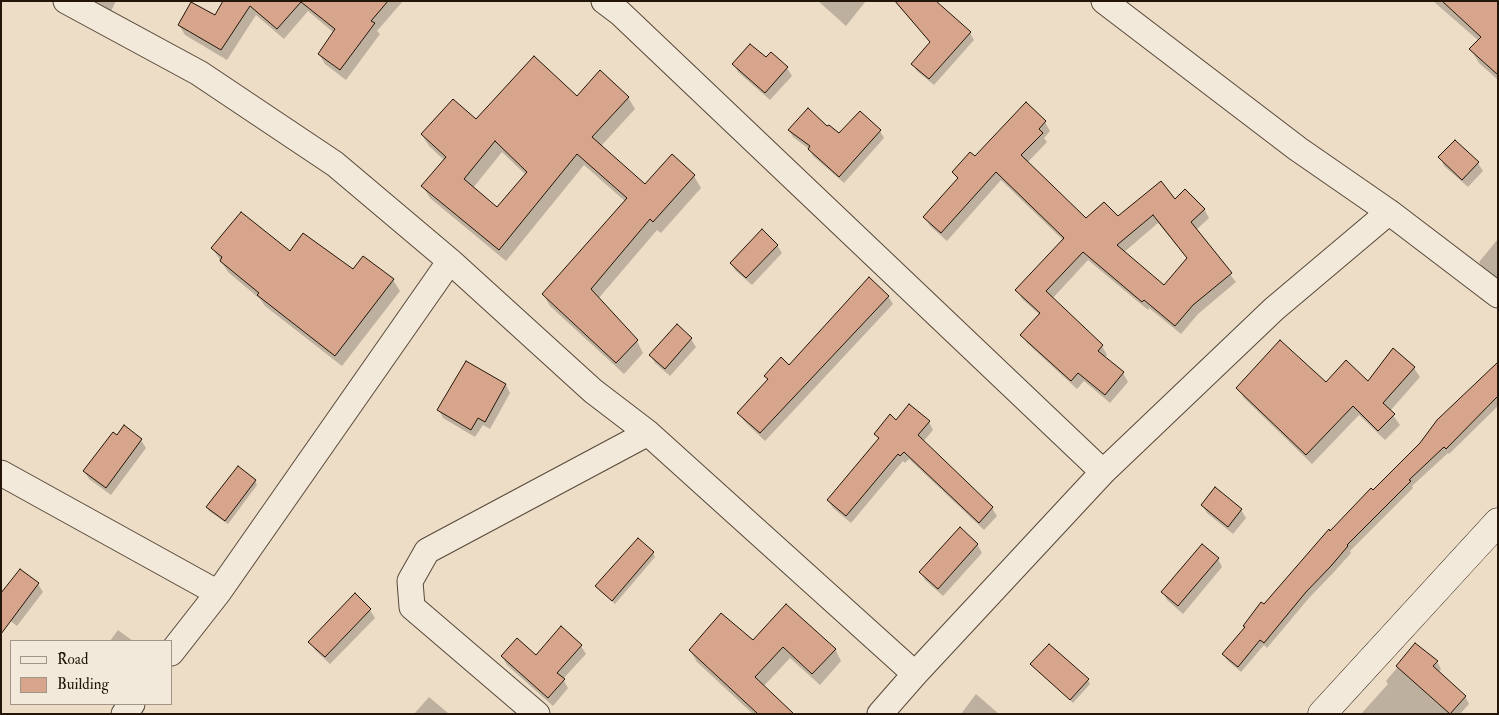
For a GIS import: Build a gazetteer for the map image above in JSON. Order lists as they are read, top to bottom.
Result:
{
  "legend": ["Road", "Building"]
}
